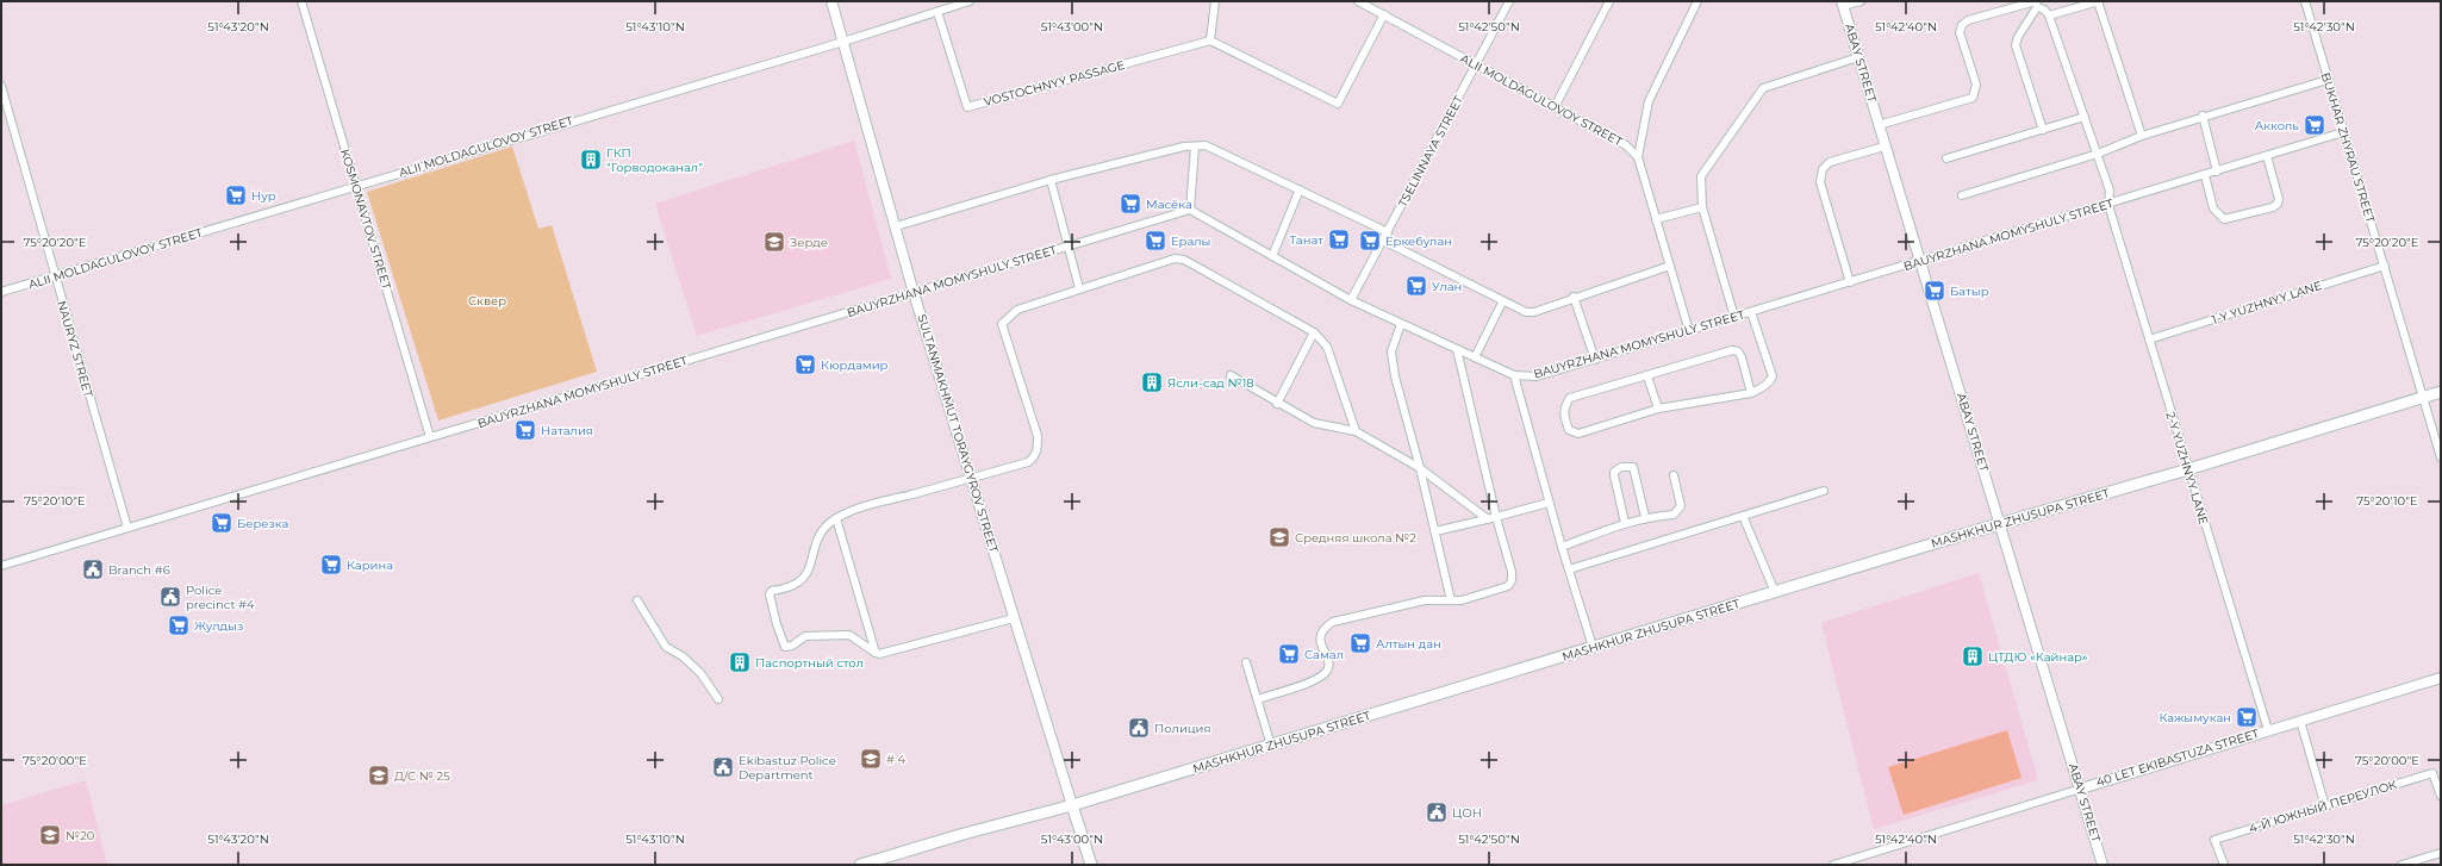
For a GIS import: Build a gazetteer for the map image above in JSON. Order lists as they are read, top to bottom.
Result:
{
  "streets": {
    "main road": ["SULTANMAKHMUT TORAYGYROV STREET", "MASHKHUR ZHUSUPA STREET"],
    "street": [
      "ABAY STREET",
      "VOSTOCHNYY PASSAGE",
      "ALII MOLDAGULOVOY STREET",
      "BUKHAR ZHYRAU STREET",
      "TSELINNAYA STREET",
      "KOSMONAVTOV STREET",
      "BAUYRZHANA MOMYSHULY STREET",
      "1-Y YUZHNYY LANE",
      "NAURYZ STREET",
      "2-Y YUZHNYY LANE",
      "40 LET EKIBASTUZA STREET",
      "4-Й ЮЖНЫЙ ПЕРЕУЛОК"
    ]
  },
  "crossings": [
    ["ABAY STREET", "BAUYRZHANA MOMYSHULY STREET"],
    ["ABAY STREET", "MASHKHUR ZHUSUPA STREET"],
    ["ABAY STREET", "40 LET EKIBASTUZA STREET"],
    ["VOSTOCHNYY PASSAGE", "ALII MOLDAGULOVOY STREET"],
    ["ALII MOLDAGULOVOY STREET", "TSELINNAYA STREET"],
    ["ALII MOLDAGULOVOY STREET", "KOSMONAVTOV STREET"],
    ["ALII MOLDAGULOVOY STREET", "NAURYZ STREET"],
    ["ALII MOLDAGULOVOY STREET", "SULTANMAKHMUT TORAYGYROV STREET"],
    ["BUKHAR ZHYRAU STREET", "BAUYRZHANA MOMYSHULY STREET"],
    ["BUKHAR ZHYRAU STREET", "1-Y YUZHNYY LANE"],
    ["BUKHAR ZHYRAU STREET", "MASHKHUR ZHUSUPA STREET"],
    ["TSELINNAYA STREET", "BAUYRZHANA MOMYSHULY STREET"],
    ["KOSMONAVTOV STREET", "BAUYRZHANA MOMYSHULY STREET"],
    ["BAUYRZHANA MOMYSHULY STREET", "NAURYZ STREET"],
    ["BAUYRZHANA MOMYSHULY STREET", "SULTANMAKHMUT TORAYGYROV STREET"],
    ["BAUYRZHANA MOMYSHULY STREET", "2-Y YUZHNYY LANE"],
    ["1-Y YUZHNYY LANE", "2-Y YUZHNYY LANE"],
    ["SULTANMAKHMUT TORAYGYROV STREET", "MASHKHUR ZHUSUPA STREET"],
    ["2-Y YUZHNYY LANE", "MASHKHUR ZHUSUPA STREET"],
    ["2-Y YUZHNYY LANE", "40 LET EKIBASTUZA STREET"]
  ],
  "parks": ["Сквер"],
  "places": {
    "supermarket": [
      "Акколь",
      "Нур",
      "Масёка",
      "Танат",
      "Ералы",
      "Еркебулан",
      "Улан",
      "Батыр",
      "Кюрдамир",
      "Наталия",
      "Березка",
      "Карина",
      "Жулдыз",
      "Алтын дан",
      "Самал",
      "Кажымукан"
    ],
    "building": [
      "ГКП \"Горводоканал\"",
      "Ясли-сад №18",
      "ЦТДЮ «Кайнар»",
      "Паспортный стол"
    ],
    "school or university": [
      "Зерде",
      "Средняя школа №2",
      "# 4",
      "Д/С № 25",
      "№20"
    ],
    "public building": [
      "Branch #6",
      "Police precinct #4",
      "Полиция",
      "Ekibastuz Police Department",
      "ЦОН"
    ]
  },
  "coordinates": [
    "51°43'20\"N",
    "51°43'10\"N",
    "51°43'00\"N",
    "51°42'50\"N",
    "51°42'40\"N",
    "51°42'30\"N",
    "75°20'20\"E",
    "75°20'10\"E",
    "75°20'00\"E"
  ]
}
